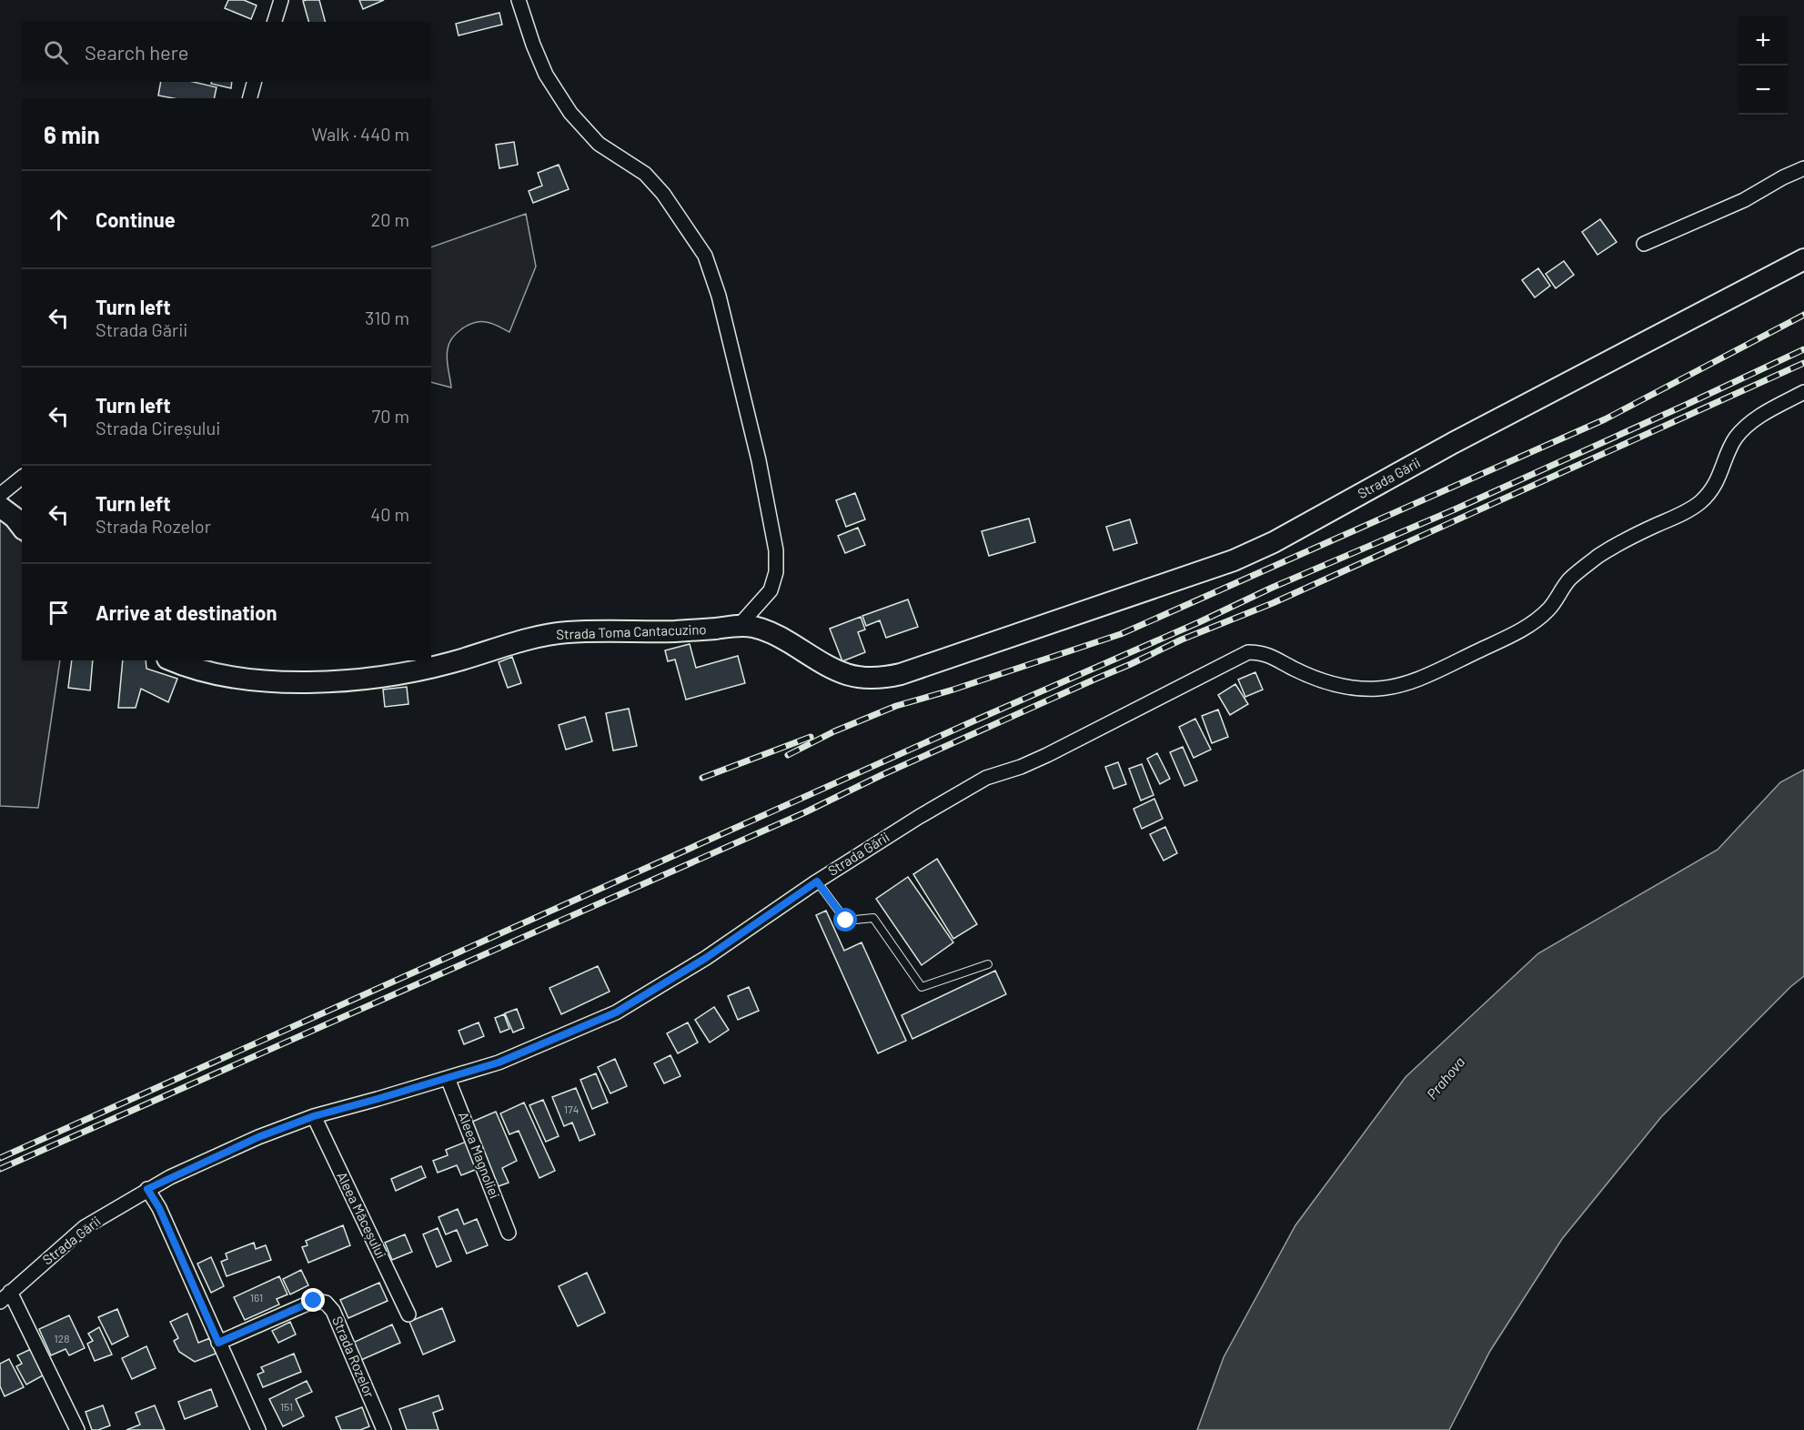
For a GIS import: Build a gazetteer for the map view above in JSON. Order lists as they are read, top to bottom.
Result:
{
  "streets": {
    "street": [
      "Strada Gării",
      "Strada Toma Cantacuzino",
      "Aleea Magnoliei",
      "Aleea Măceșului",
      "Strada Rozelor"
    ]
  },
  "crossings": [
    ["Strada Gării", "Strada Toma Cantacuzino"],
    ["Strada Gării", "Aleea Magnoliei"],
    ["Strada Gării", "Aleea Măceșului"]
  ],
  "water": ["Prahova"],
  "house_numbers": [
    "174",
    "161",
    "128",
    "151"
  ],
  "page": {
    "map_buttons": ["+", "−"],
    "search": "Search here",
    "heading": ["6 min", "Walk · 440 m"],
    "list": [
      ["Continue", "20 m"],
      ["Turn left", "Strada Gării", "310 m"],
      ["Turn left", "Strada Cireșului", "70 m"],
      ["Turn left", "Strada Rozelor", "40 m"],
      "Arrive at destination"
    ]
  }
}
